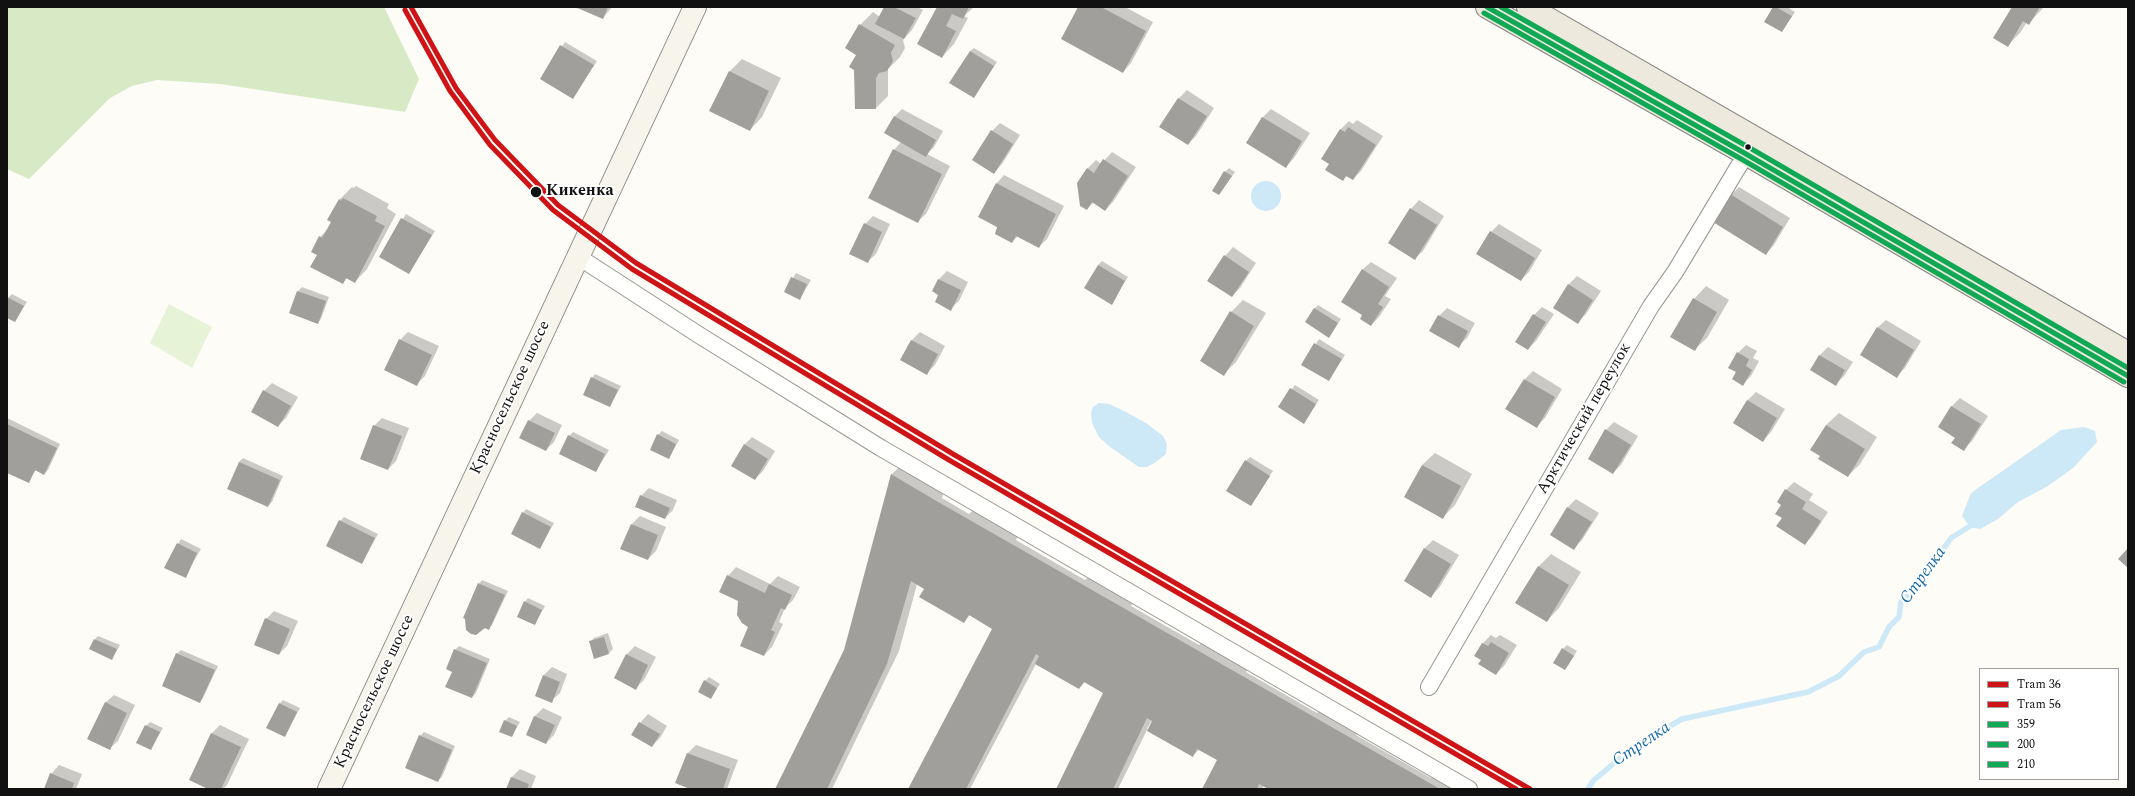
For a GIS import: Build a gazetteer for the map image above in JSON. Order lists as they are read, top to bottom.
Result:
{
  "streets": {
    "main road": ["Красносельское шоссе"],
    "street": ["Арктический переулок"]
  },
  "water": ["Стрелка"],
  "places": ["Кикенка"],
  "lines": [
    "tram line 36",
    "transit line 359",
    "transit line 210",
    "tram line 56",
    "transit line 200"
  ],
  "legend": [
    "Tram 36",
    "Tram 56",
    "359",
    "200",
    "210"
  ]
}
